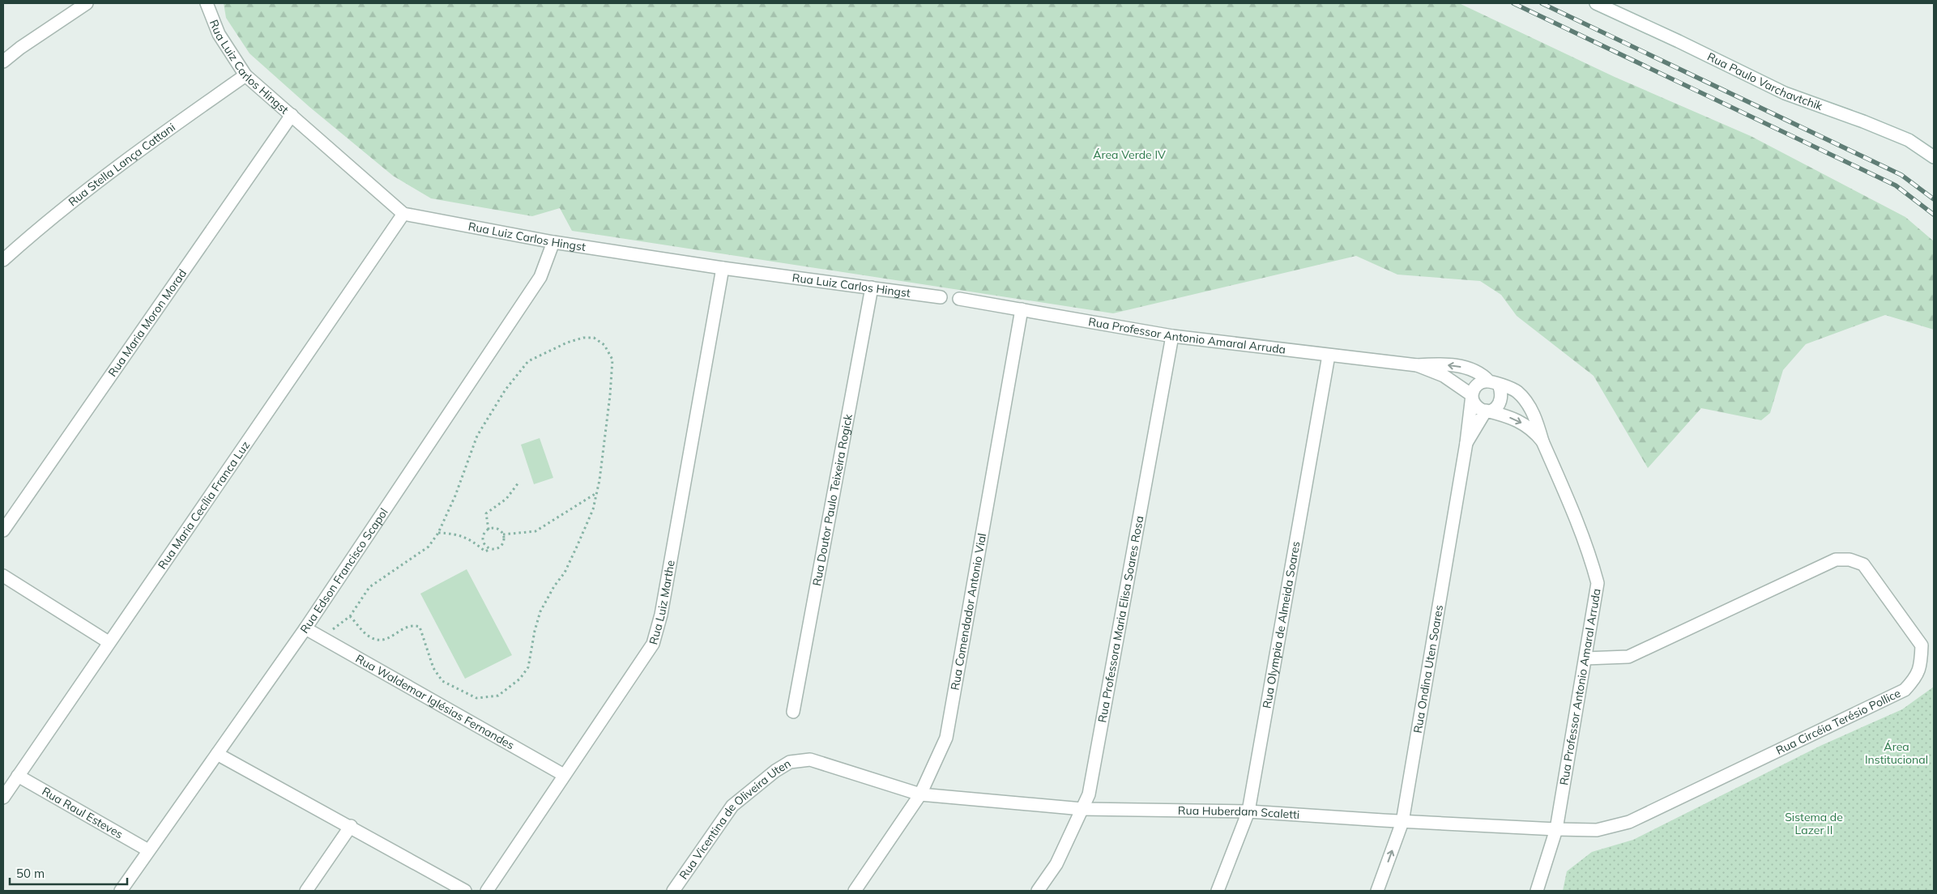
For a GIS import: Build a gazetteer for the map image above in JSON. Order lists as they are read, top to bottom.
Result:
{
  "streets": {
    "street": [
      "Rua Luiz Carlos Hingst",
      "Rua Paulo Varchavtchik",
      "Rua Stella Lança Cattani",
      "Rua Maria Moron Morad",
      "Rua Professor Antonio Amaral Arruda",
      "Rua Doutor Paulo Teixeira Rogick",
      "Rua Maria Cecília Franca Luz",
      "Rua Edson Francisco Scapol",
      "Rua Luiz Marthe",
      "Rua Comendador Antonio Vial",
      "Rua Professora Maria Elisa Soares Rosa",
      "Rua Olympia de Almeida Soares",
      "Rua Ondina Uten Soares",
      "Rua Waldemar Iglésias Fernandes",
      "Rua Circéia Terésio Pollice",
      "Rua Huberdam Scaletti",
      "Rua Raul Esteves",
      "Rua Vicentina de Oliveira Uten"
    ]
  },
  "crossings": [
    ["Rua Luiz Carlos Hingst", "Rua Stella Lança Cattani"],
    ["Rua Luiz Carlos Hingst", "Rua Maria Moron Morad"],
    ["Rua Luiz Carlos Hingst", "Rua Doutor Paulo Teixeira Rogick"],
    ["Rua Luiz Carlos Hingst", "Rua Maria Cecília Franca Luz"],
    ["Rua Luiz Carlos Hingst", "Rua Edson Francisco Scapol"],
    ["Rua Luiz Carlos Hingst", "Rua Luiz Marthe"],
    ["Rua Professor Antonio Amaral Arruda", "Rua Comendador Antonio Vial"],
    ["Rua Professor Antonio Amaral Arruda", "Rua Professora Maria Elisa Soares Rosa"],
    ["Rua Professor Antonio Amaral Arruda", "Rua Olympia de Almeida Soares"],
    ["Rua Professor Antonio Amaral Arruda", "Rua Ondina Uten Soares"],
    ["Rua Professor Antonio Amaral Arruda", "Rua Circéia Terésio Pollice"],
    ["Rua Professor Antonio Amaral Arruda", "Rua Huberdam Scaletti"],
    ["Rua Maria Cecília Franca Luz", "Rua Raul Esteves"],
    ["Rua Edson Francisco Scapol", "Rua Waldemar Iglésias Fernandes"],
    ["Rua Edson Francisco Scapol", "Rua Raul Esteves"],
    ["Rua Luiz Marthe", "Rua Waldemar Iglésias Fernandes"],
    ["Rua Comendador Antonio Vial", "Rua Huberdam Scaletti"],
    ["Rua Comendador Antonio Vial", "Rua Vicentina de Oliveira Uten"],
    ["Rua Professora Maria Elisa Soares Rosa", "Rua Huberdam Scaletti"],
    ["Rua Olympia de Almeida Soares", "Rua Huberdam Scaletti"],
    ["Rua Ondina Uten Soares", "Rua Huberdam Scaletti"],
    ["Rua Circéia Terésio Pollice", "Rua Huberdam Scaletti"],
    ["Rua Huberdam Scaletti", "Rua Vicentina de Oliveira Uten"]
  ],
  "parks": ["Área Verde IV", "Área Institucional", "Sistema de Lazer II"],
  "scale_bar": "50 m"
}
